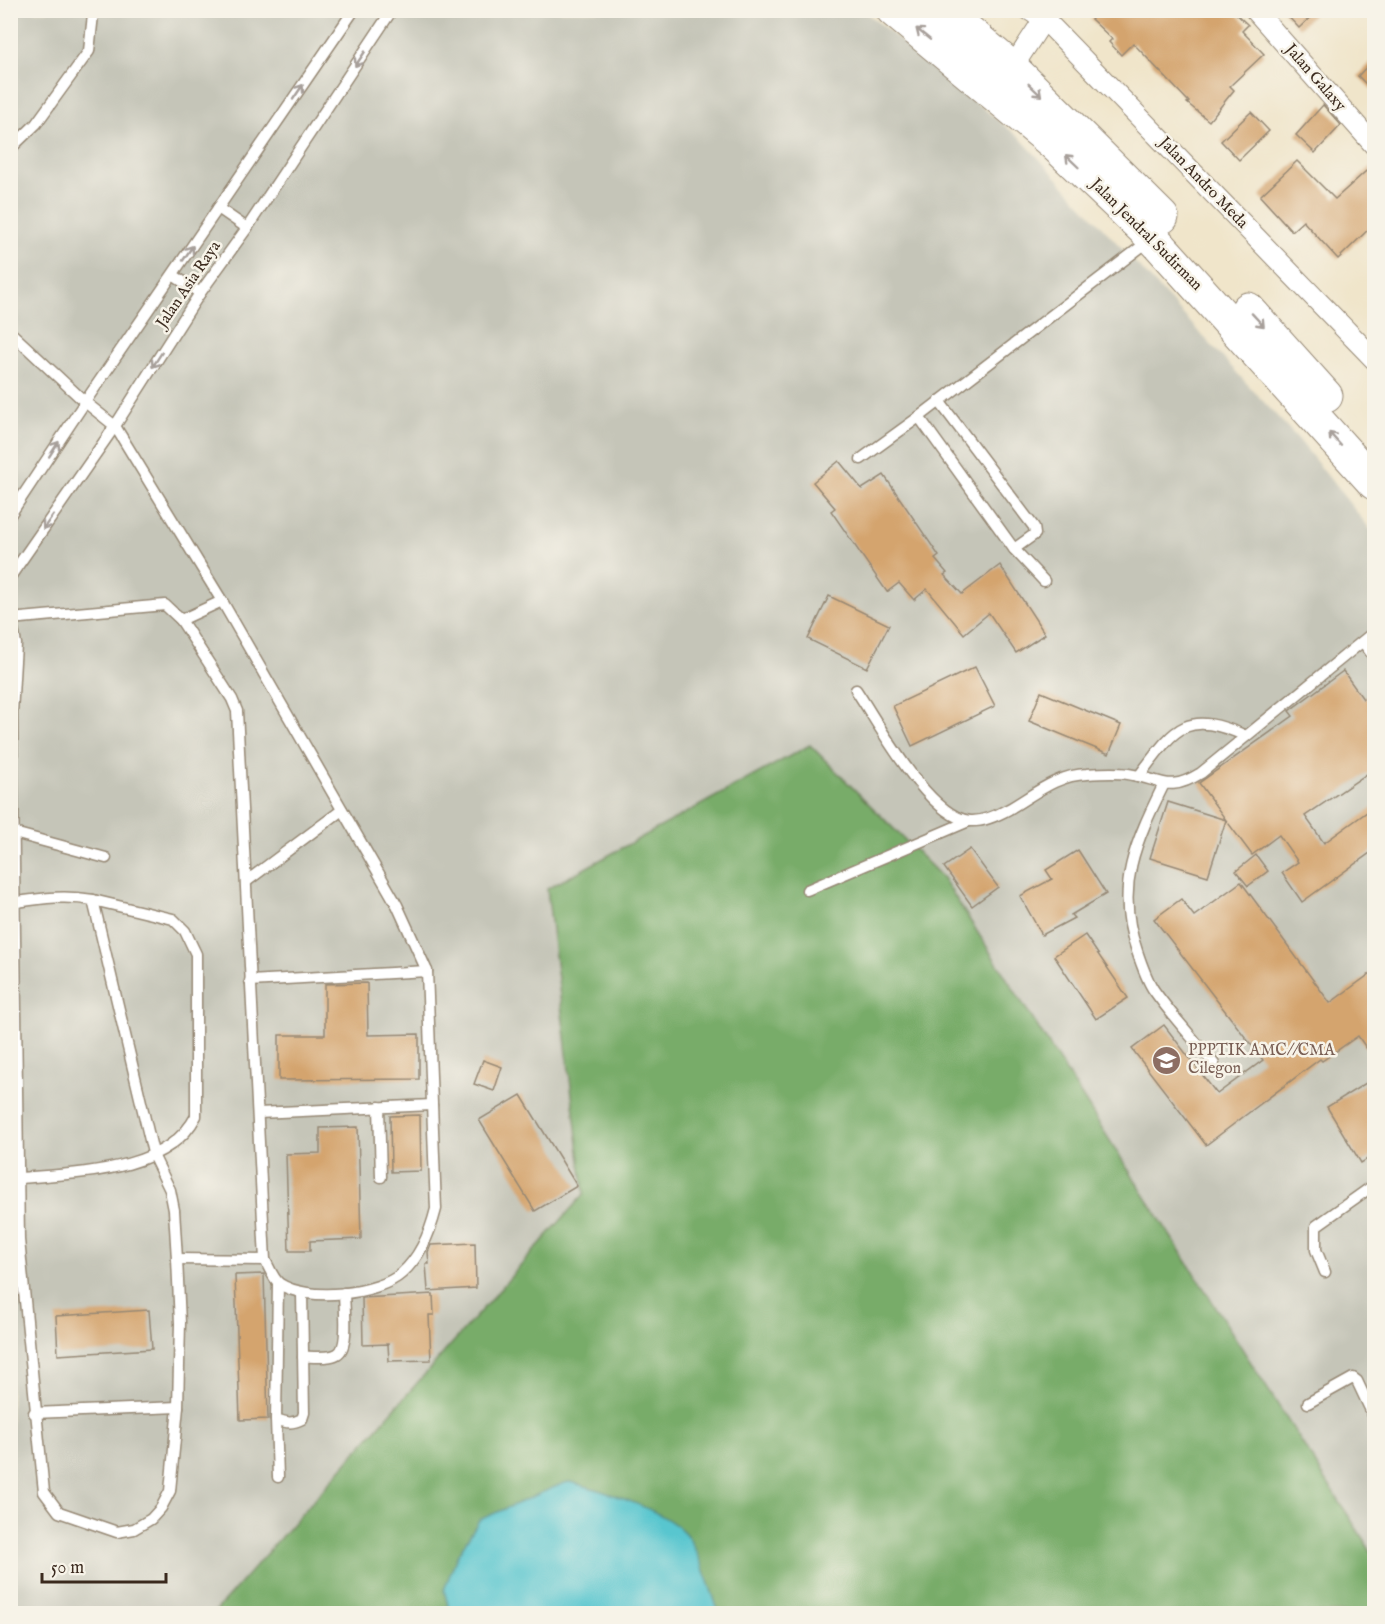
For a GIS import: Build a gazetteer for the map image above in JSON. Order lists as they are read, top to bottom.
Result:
{
  "streets": {
    "highway": ["Jalan Jendral Sudirman"],
    "street": ["Jalan Galaxy", "Jalan Andro Meda"],
    "lane": ["Jalan Asia Raya"]
  },
  "places": {
    "school or university": ["PPPTIK AMC//CMA Cilegon"]
  },
  "scale_bar": "50 m"
}
